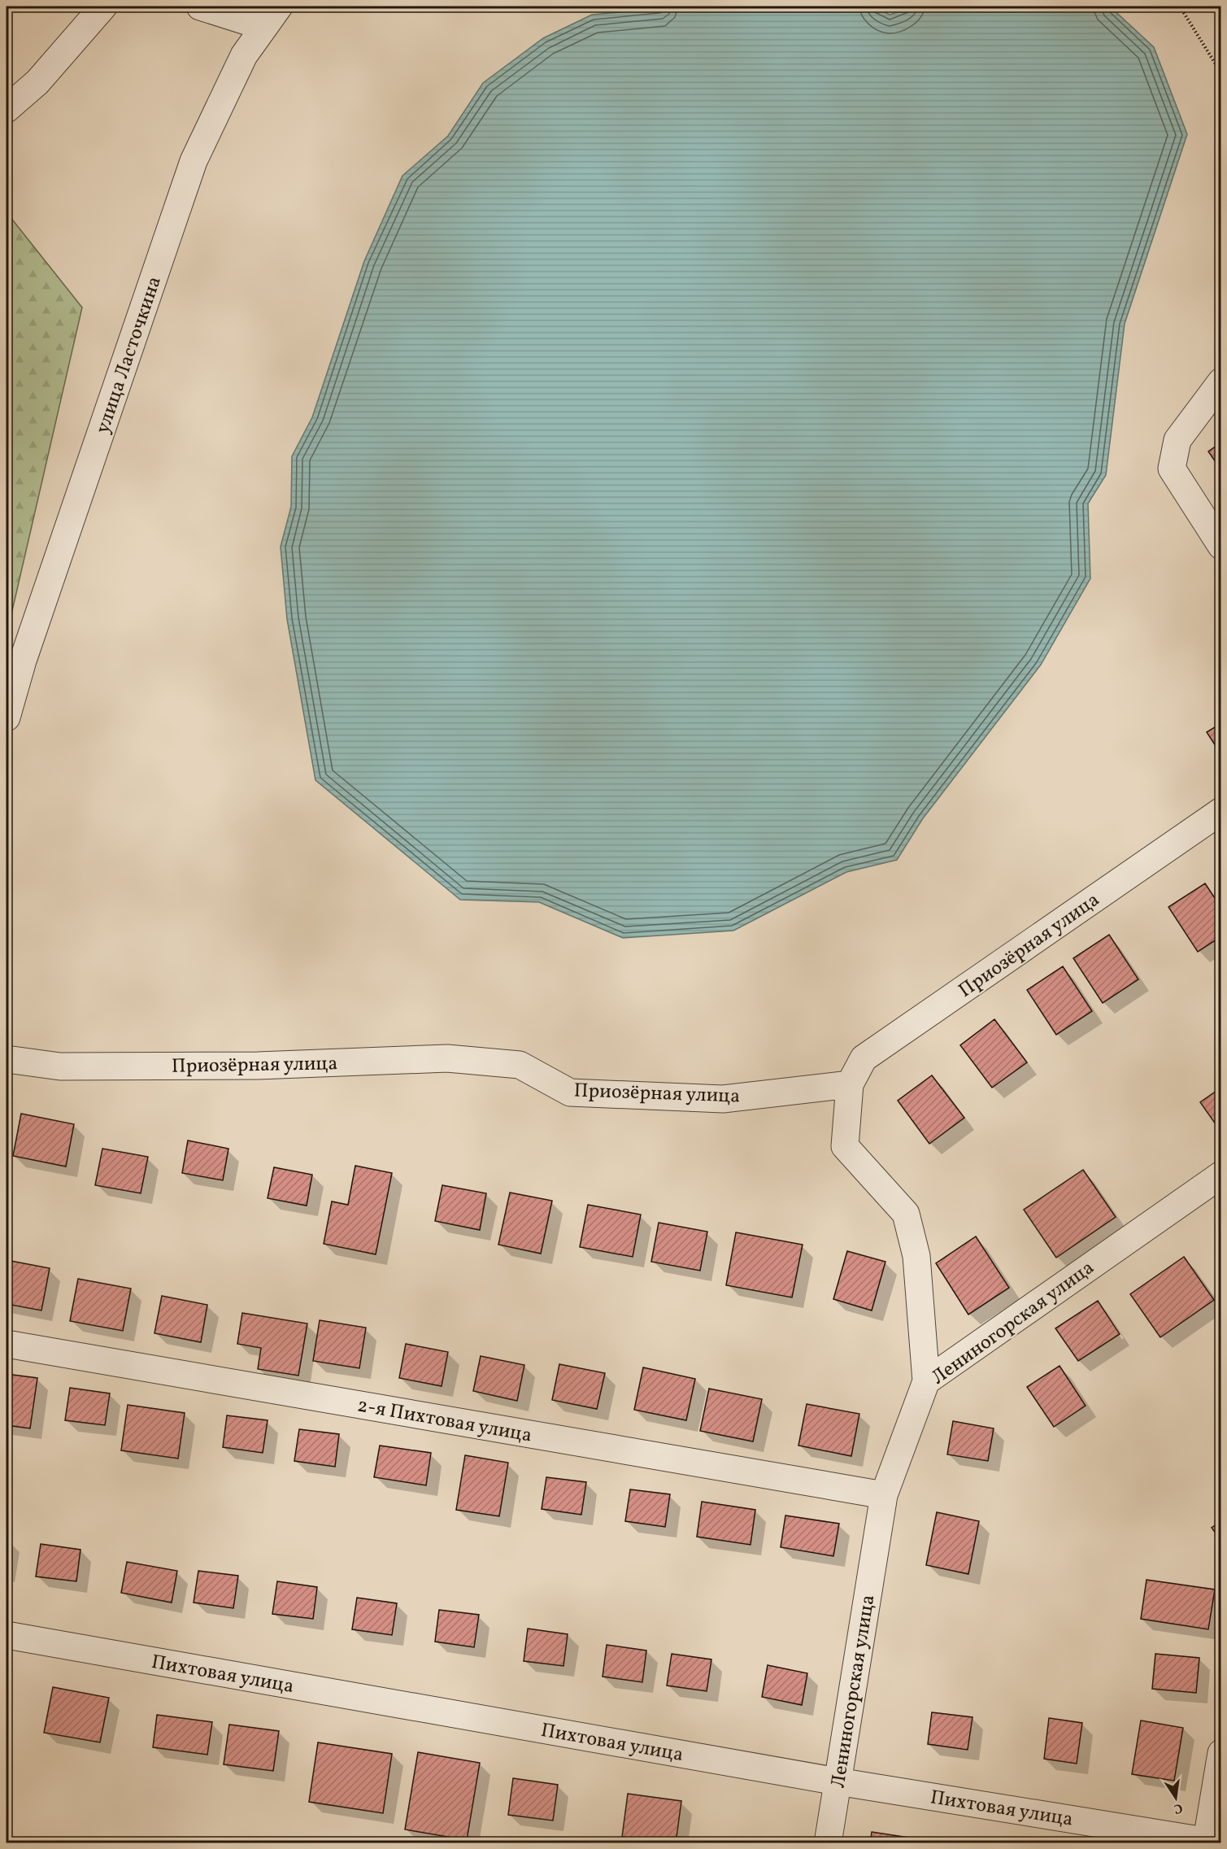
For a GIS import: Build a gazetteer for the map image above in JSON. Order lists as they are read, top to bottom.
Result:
{
  "streets": {
    "street": [
      "улица Ласточкина",
      "Приозёрная улица",
      "Лениногорская улица",
      "2-я Пихтовая улица",
      "Пихтовая улица"
    ]
  },
  "crossings": [
    ["Лениногорская улица", "2-я Пихтовая улица"],
    ["Лениногорская улица", "Пихтовая улица"]
  ],
  "north": "bottom"
}
